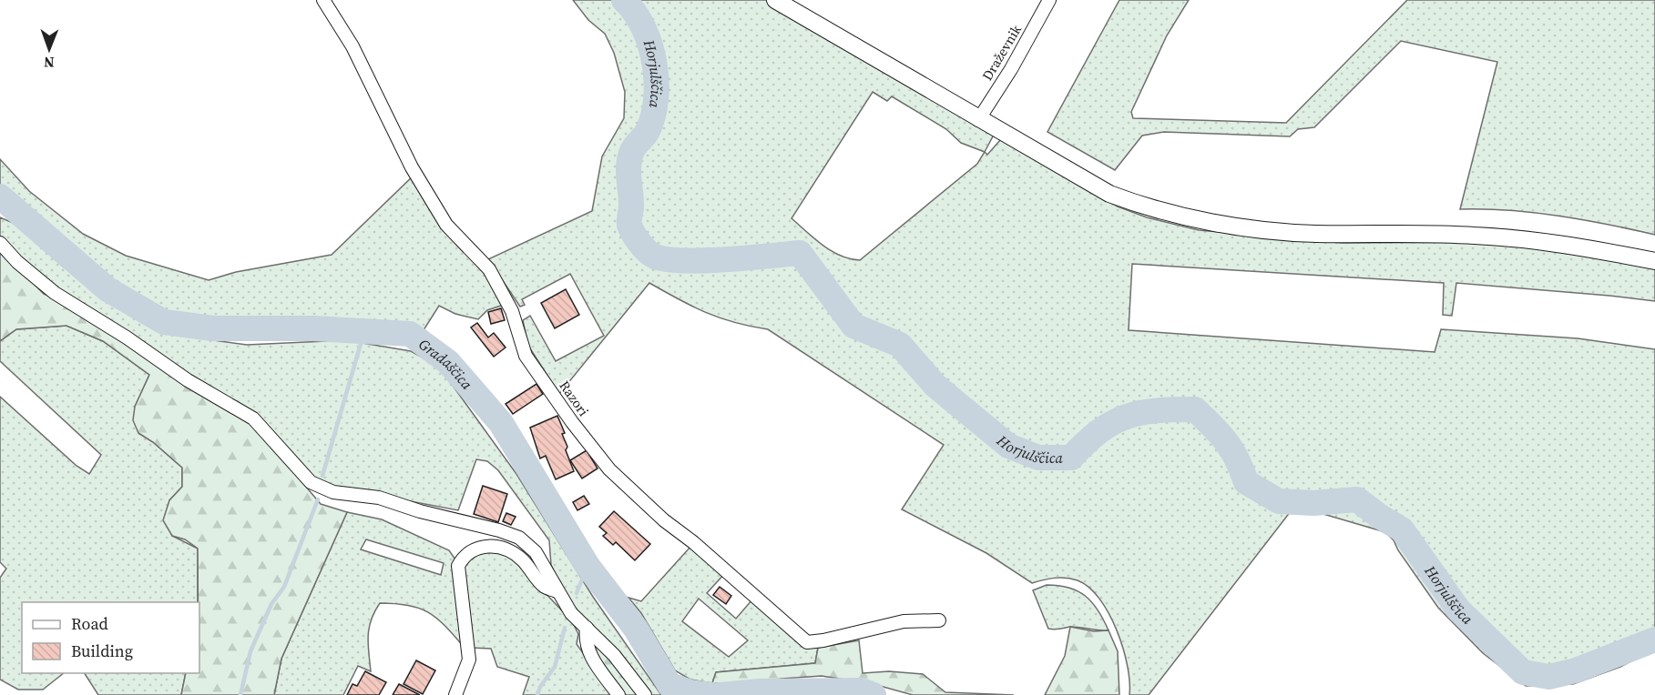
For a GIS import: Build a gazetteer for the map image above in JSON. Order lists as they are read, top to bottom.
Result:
{
  "streets": {
    "street": ["Draževnik", "Razori"]
  },
  "water": ["Horjulščica", "Gradaščica"],
  "legend": ["Road", "Building"],
  "north": "bottom"
}
